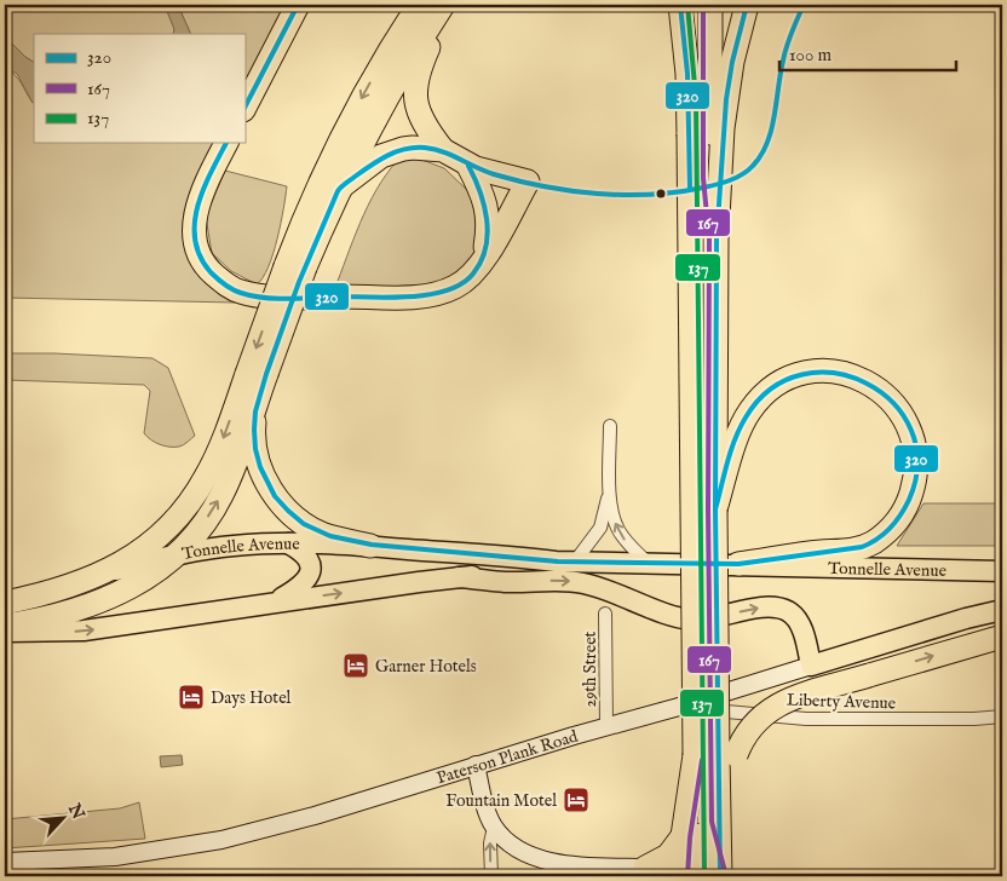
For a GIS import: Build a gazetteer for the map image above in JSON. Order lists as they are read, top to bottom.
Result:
{
  "streets": {
    "highway": ["Tonnelle Avenue"],
    "main road": ["Paterson Plank Road"],
    "street": ["29th Street", "Liberty Avenue"]
  },
  "crossings": [
    ["29th Street", "Paterson Plank Road"],
    ["Liberty Avenue", "Paterson Plank Road"]
  ],
  "places": {
    "hotel": ["Garner Hotels", "Days Hotel", "Fountain Motel"]
  },
  "lines": ["transit line 320", "transit line 167", "transit line 137"],
  "legend": ["320", "167", "137"],
  "scale_bar": "100 m",
  "north": "top right"
}
